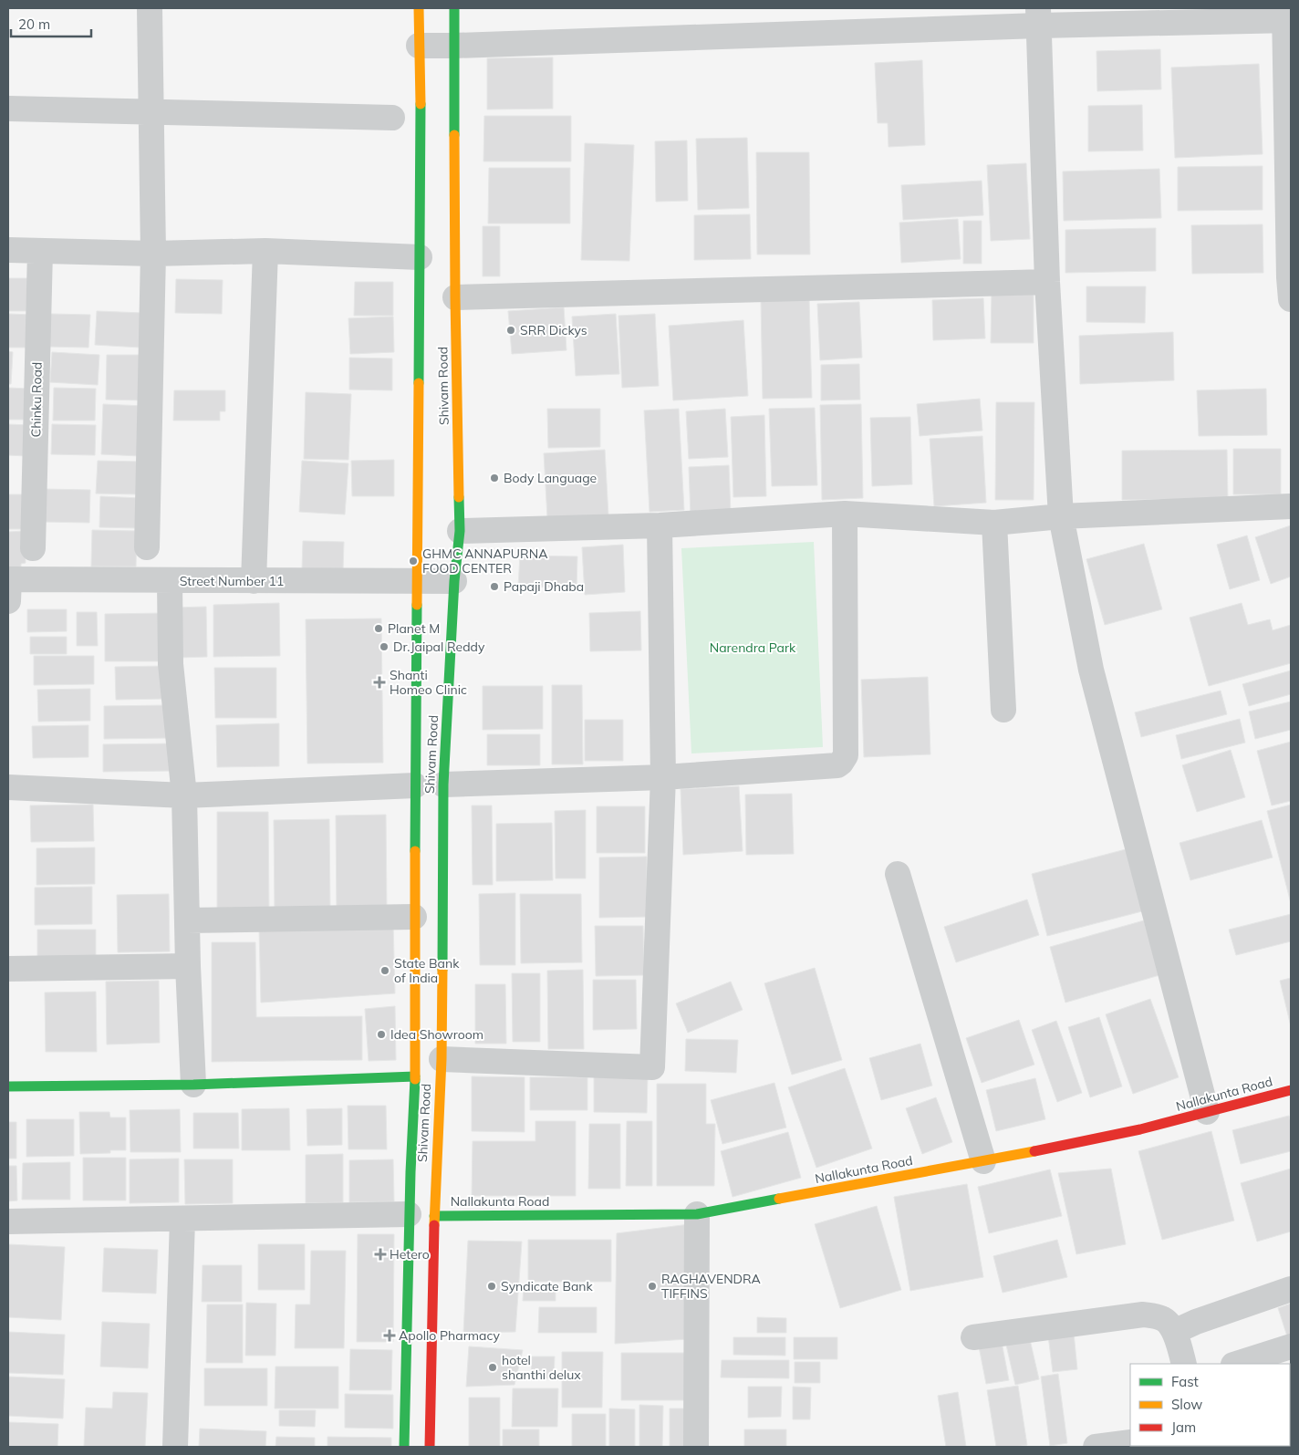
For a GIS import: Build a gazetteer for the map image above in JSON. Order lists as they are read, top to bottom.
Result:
{
  "streets": {
    "main road": ["Shivam Road", "Nallakunta Road"],
    "street": ["Chinku Road", "Street Number 11"]
  },
  "crossings": [
    ["Shivam Road", "Street Number 11"],
    ["Shivam Road", "Nallakunta Road"]
  ],
  "parks": ["Narendra Park"],
  "places": {
    "other": [
      "SRR Dickys",
      "Body Language",
      "GHMC ANNAPURNA FOOD CENTER",
      "Papaji Dhaba",
      "Planet M",
      "Dr.Jaipal Reddy",
      "State Bank of India",
      "Idea Showroom",
      "Syndicate Bank",
      "RAGHAVENDRA TIFFINS",
      "hotel shanthi delux"
    ],
    "health": ["Shanti Homeo Clinic", "Hetero", "Apollo Pharmacy"]
  },
  "legend": ["Fast", "Slow", "Jam"],
  "scale_bar": "20 m"
}
